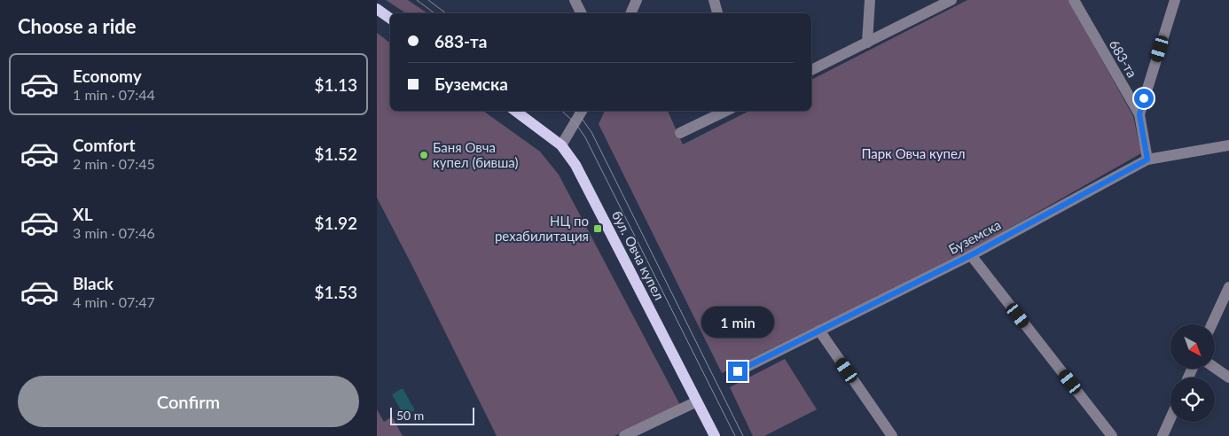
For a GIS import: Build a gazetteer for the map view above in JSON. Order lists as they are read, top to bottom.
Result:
{
  "streets": {
    "main road": ["бул. Овча купел"],
    "street": ["683-та", "Буземска"]
  },
  "crossings": [
    ["683-та", "Буземска"]
  ],
  "parks": ["Парк Овча купел"],
  "places": {
    "other": ["Баня Овча купел (бивша)"],
    "transit": ["НЦ по рехабилитация"]
  },
  "scale_bar": "50 m",
  "north": "bottom right",
  "page": {
    "heading": "Choose a ride",
    "banner": ["683-та", "Буземска"],
    "list": [
      {
        "name": "Economy",
        "note": "1 min · 07:44",
        "value": "$1.13"
      },
      {
        "name": "Comfort",
        "note": "2 min · 07:45",
        "value": "$1.52"
      },
      {
        "name": "XL",
        "note": "3 min · 07:46",
        "value": "$1.92"
      },
      {
        "name": "Black",
        "note": "4 min · 07:47",
        "value": "$1.53"
      }
    ],
    "bubble": "1 min",
    "buttons": "Confirm",
    "scale": "50 m"
  }
}
